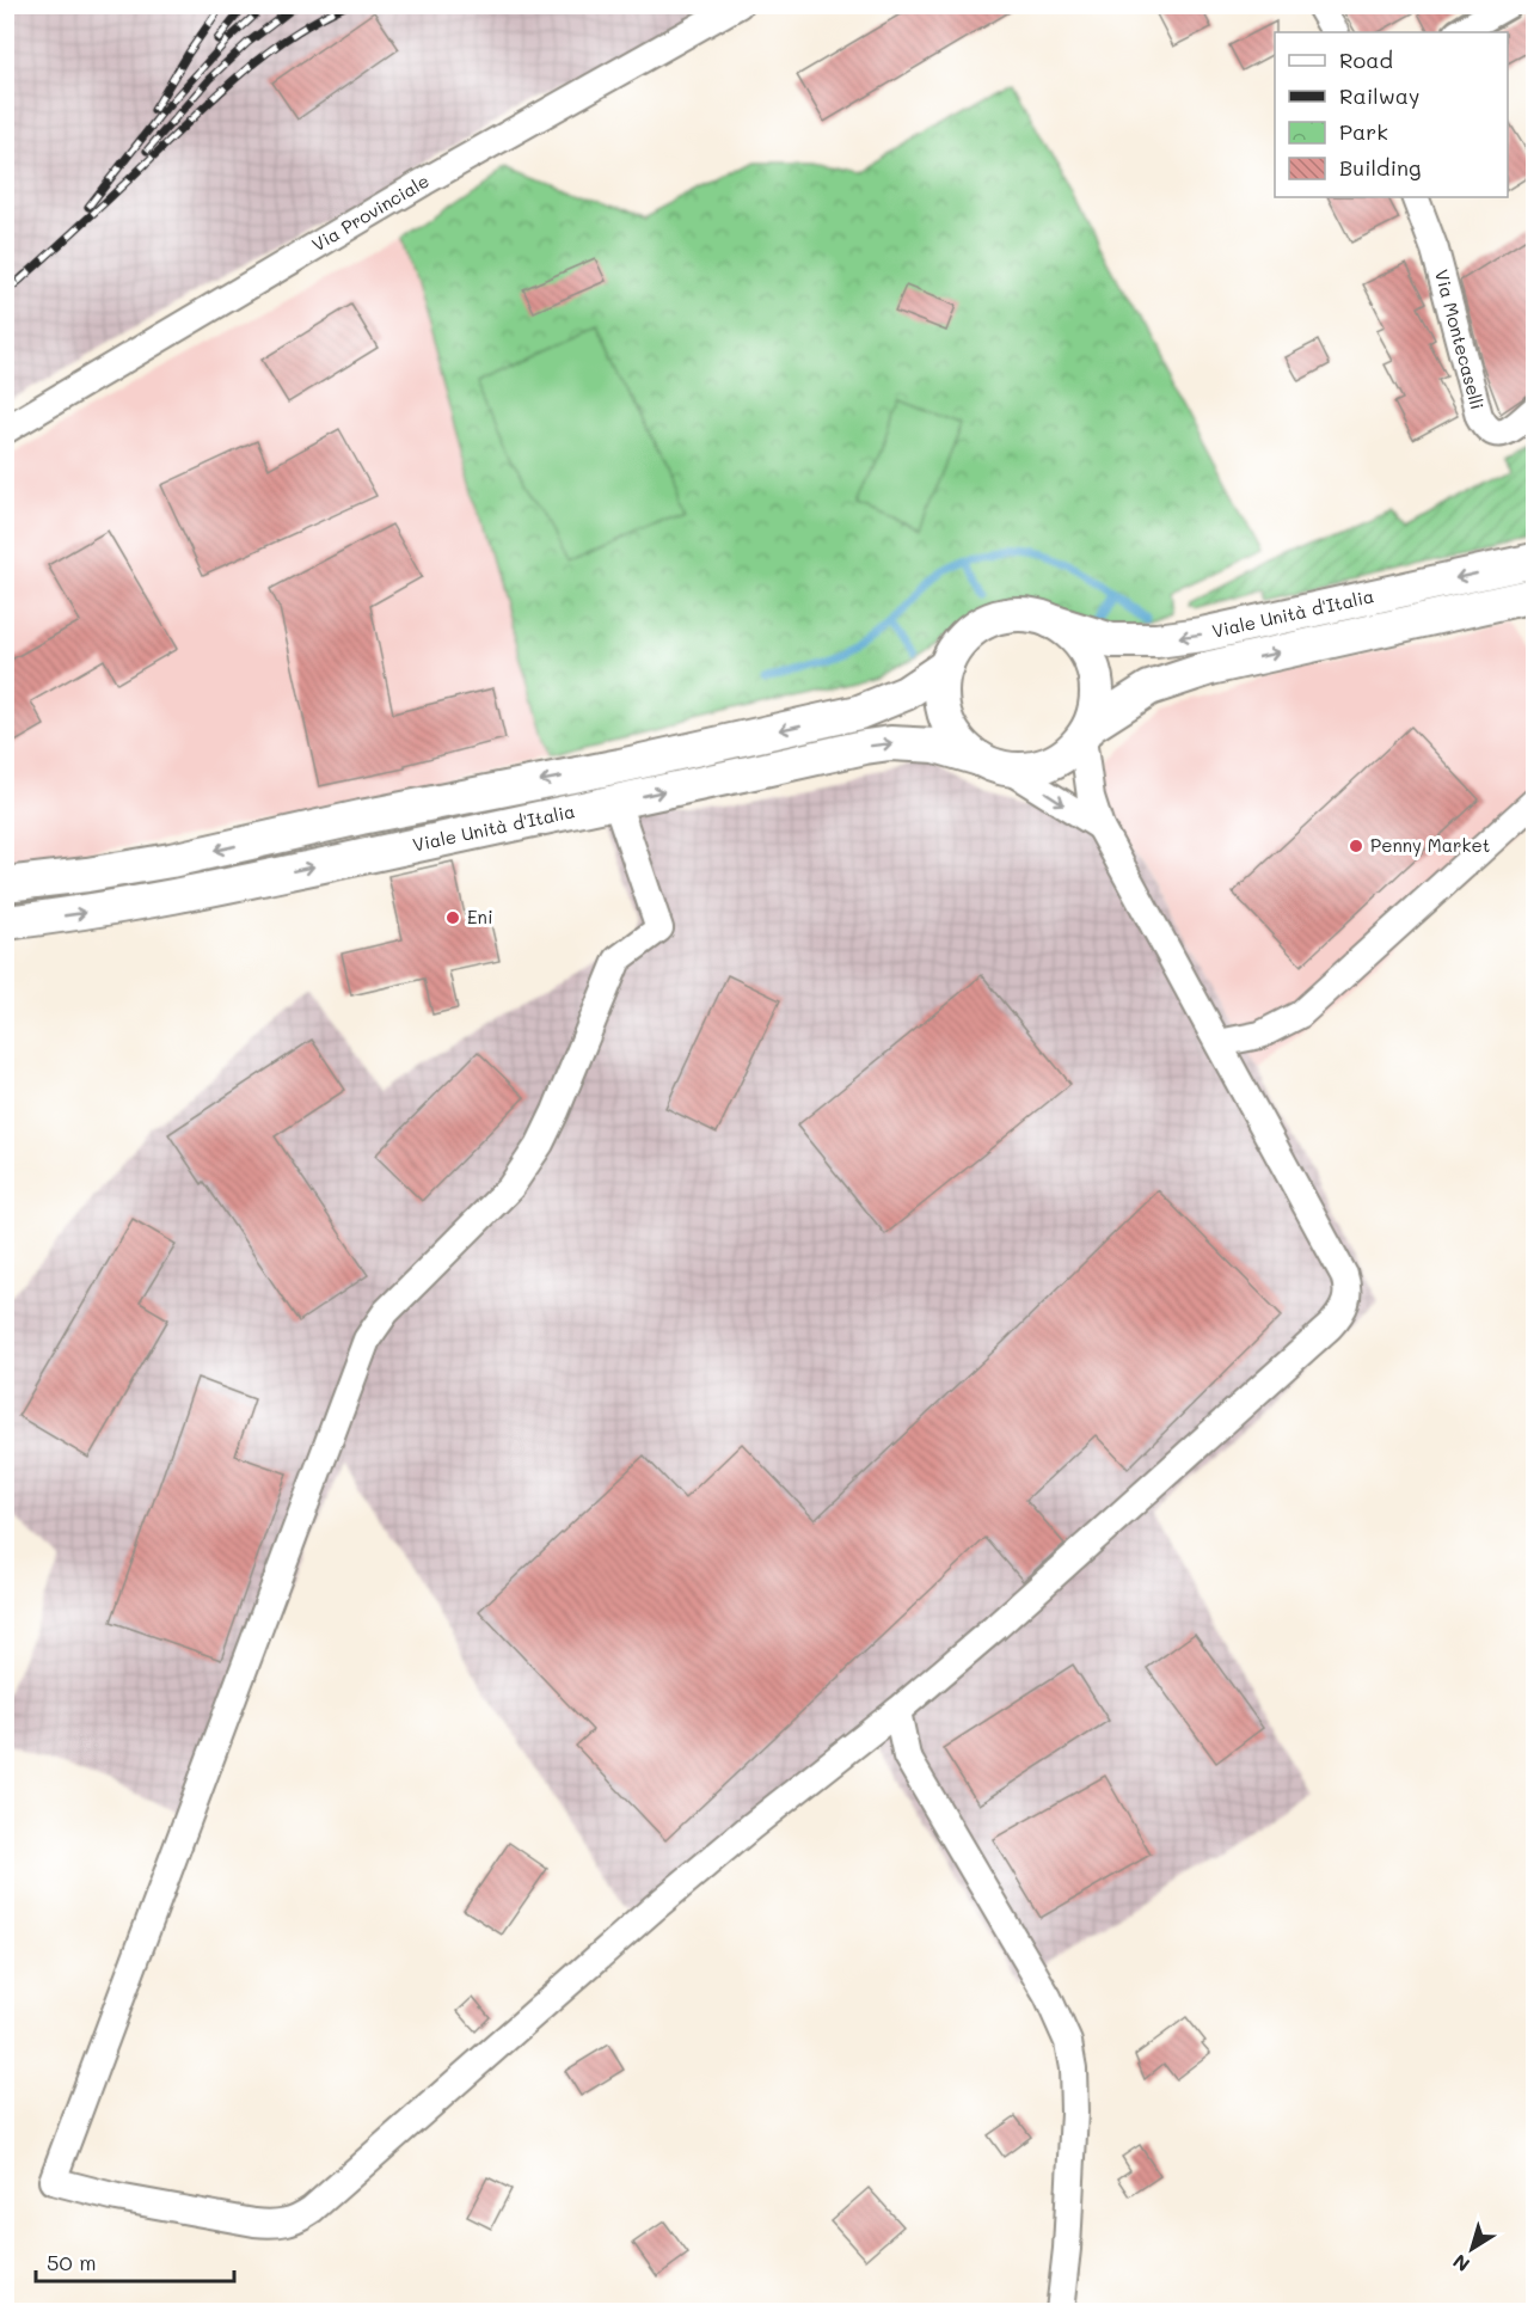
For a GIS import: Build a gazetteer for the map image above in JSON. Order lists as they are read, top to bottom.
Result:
{
  "streets": {
    "main road": ["Viale Unità d'Italia"],
    "street": ["Via Provinciale", "Via Montecaselli"]
  },
  "places": ["Penny Market", "Eni"],
  "legend": [
    "Road",
    "Railway",
    "Park",
    "Building"
  ],
  "scale_bar": "50 m",
  "north": "bottom left"
}
